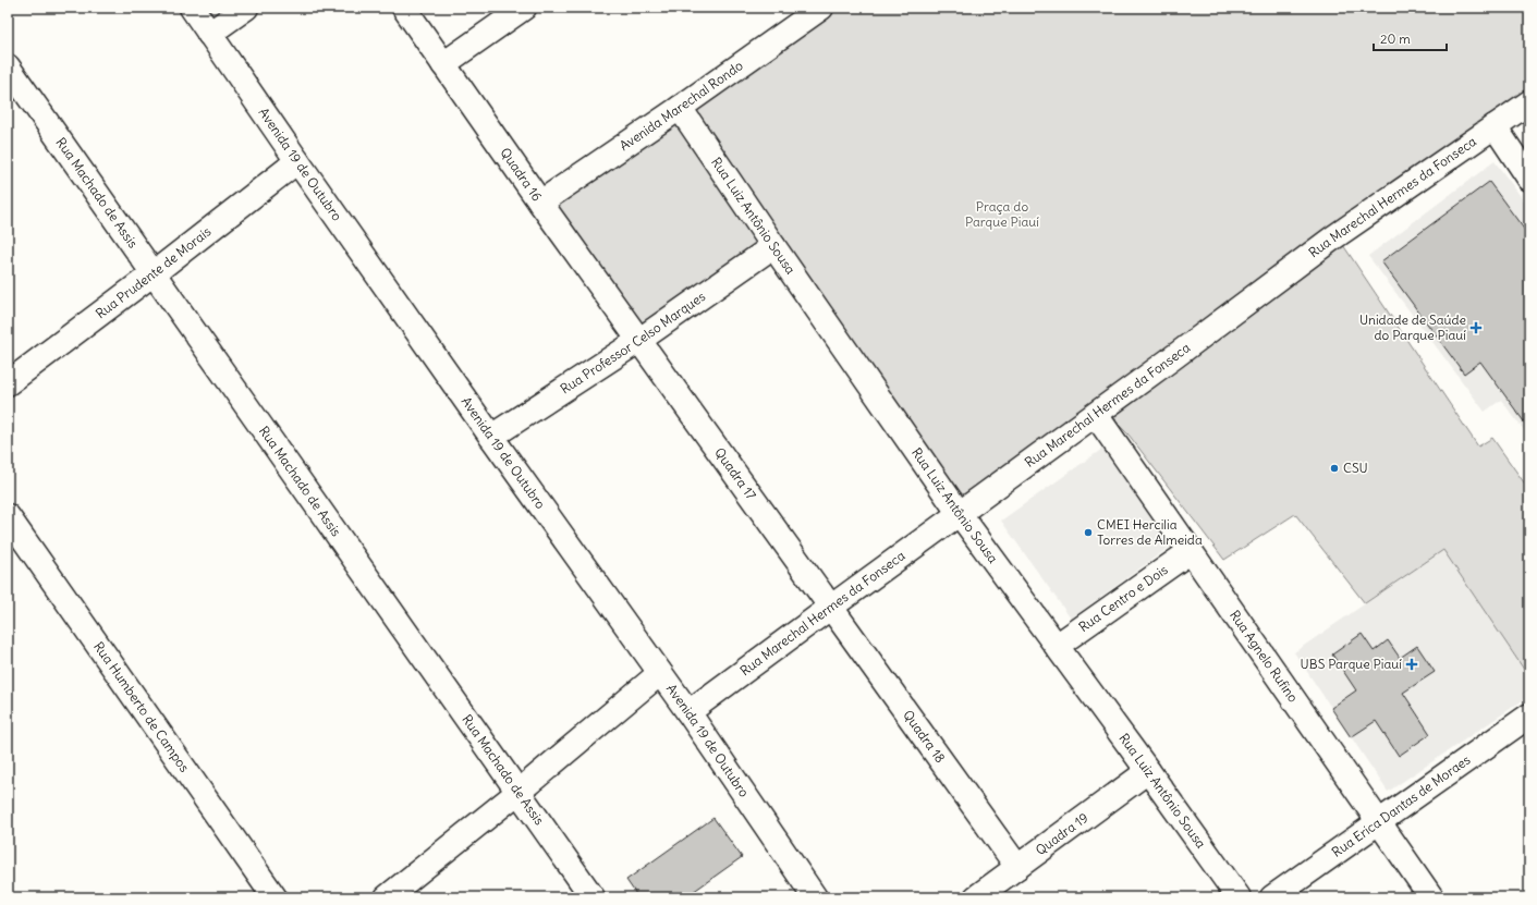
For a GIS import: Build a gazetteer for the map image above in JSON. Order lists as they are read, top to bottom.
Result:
{
  "streets": {
    "street": [
      "Avenida Marechal Rondo",
      "Avenida 19 de Outubro",
      "Quadra 16",
      "Rua Machado de Assis",
      "Rua Marechal Hermes da Fonseca",
      "Rua Luiz Antônio Sousa",
      "Rua Prudente de Morais",
      "Rua Professor Celso Marques",
      "Quadra 17",
      "Rua Centro e Dois",
      "Rua Agnelo Rufino",
      "Rua Humberto de Campos",
      "Quadra 18",
      "Rua Erica Dantas de Moraes",
      "Quadra 19"
    ]
  },
  "crossings": [
    ["Avenida Marechal Rondo", "Quadra 16"],
    ["Avenida Marechal Rondo", "Rua Luiz Antônio Sousa"],
    ["Avenida 19 de Outubro", "Rua Marechal Hermes da Fonseca"],
    ["Avenida 19 de Outubro", "Rua Prudente de Morais"],
    ["Avenida 19 de Outubro", "Rua Professor Celso Marques"],
    ["Quadra 16", "Rua Professor Celso Marques"],
    ["Quadra 16", "Quadra 17"],
    ["Rua Machado de Assis", "Rua Prudente de Morais"],
    ["Rua Marechal Hermes da Fonseca", "Rua Luiz Antônio Sousa"],
    ["Rua Marechal Hermes da Fonseca", "Quadra 17"],
    ["Rua Marechal Hermes da Fonseca", "Rua Agnelo Rufino"],
    ["Rua Marechal Hermes da Fonseca", "Quadra 18"],
    ["Rua Luiz Antônio Sousa", "Rua Professor Celso Marques"],
    ["Rua Luiz Antônio Sousa", "Rua Centro e Dois"],
    ["Rua Luiz Antônio Sousa", "Quadra 19"],
    ["Rua Professor Celso Marques", "Quadra 17"],
    ["Quadra 17", "Quadra 18"],
    ["Rua Centro e Dois", "Rua Agnelo Rufino"],
    ["Rua Agnelo Rufino", "Rua Erica Dantas de Moraes"],
    ["Quadra 18", "Quadra 19"]
  ],
  "parks": ["Praça do Parque Piauí"],
  "places": {
    "health": ["Unidade de Saúde do Parque Piauí", "UBS Parque Piauí"],
    "other": ["CSU", "CMEI Hercilia Torres de Almeida"]
  },
  "scale_bar": "20 m"
}
